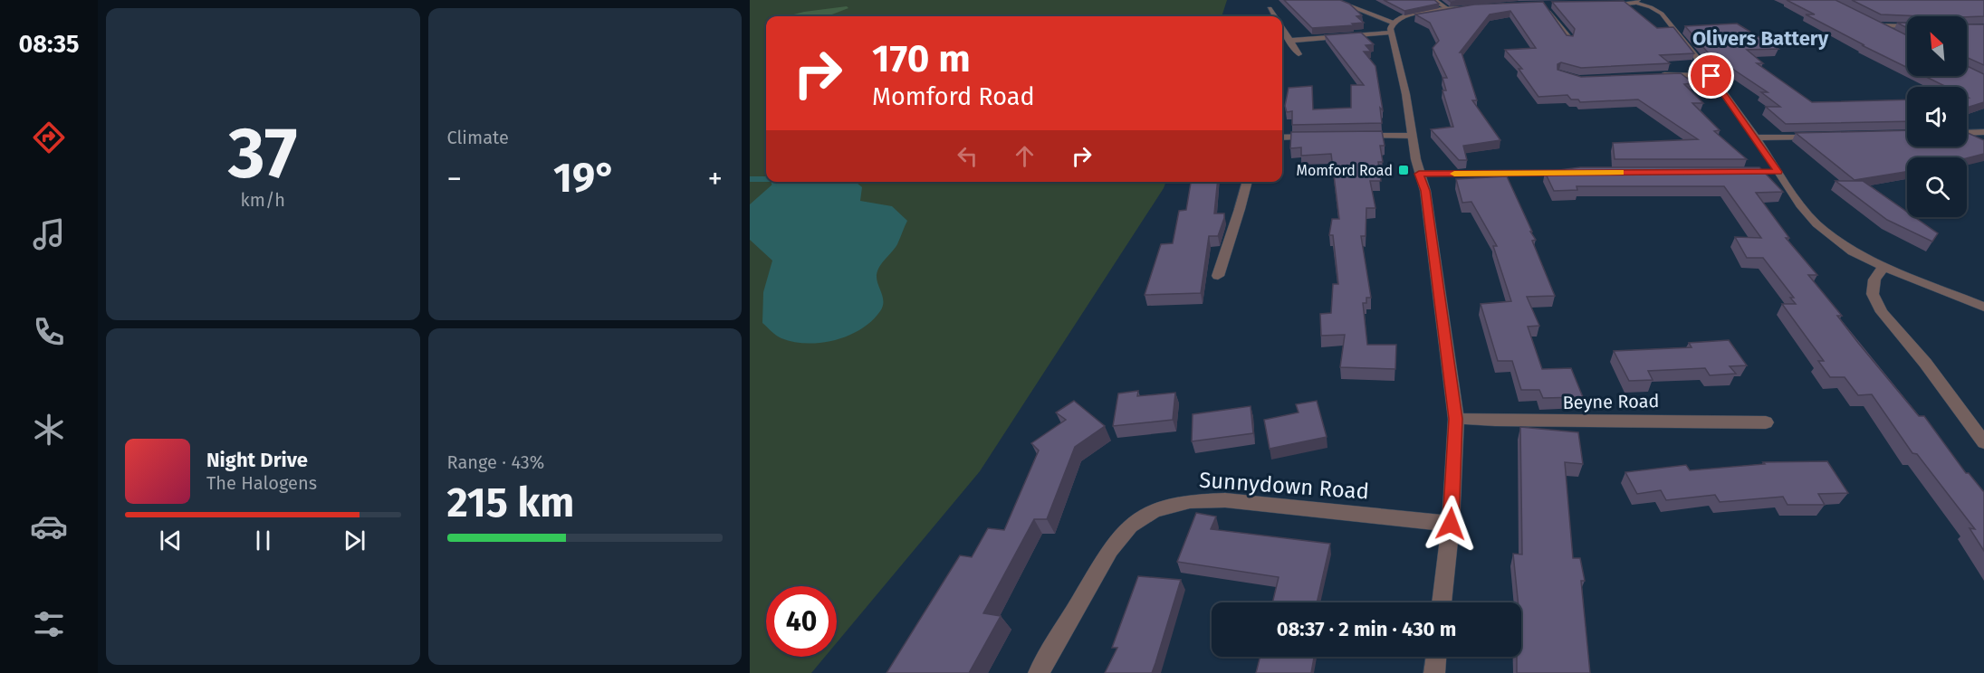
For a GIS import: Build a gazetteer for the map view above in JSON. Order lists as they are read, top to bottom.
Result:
{
  "streets": {
    "street": ["Beyne Road", "Sunnydown Road"]
  },
  "districts": ["Olivers Battery"],
  "places": {
    "transit": ["Momford Road"]
  },
  "north": "top left",
  "page": {
    "tabs": "08:35",
    "tile": [
      ["37", "km/h"],
      "Climate",
      ["Range · 43%", "215 km"]
    ],
    "turn": ["170 m", "Momford Road"],
    "heat": ["−", "19°", "+"],
    "song": ["Night Drive", "The Halogens"],
    "limit": "40",
    "trip": "08:37 · 2 min · 430 m"
  }
}
